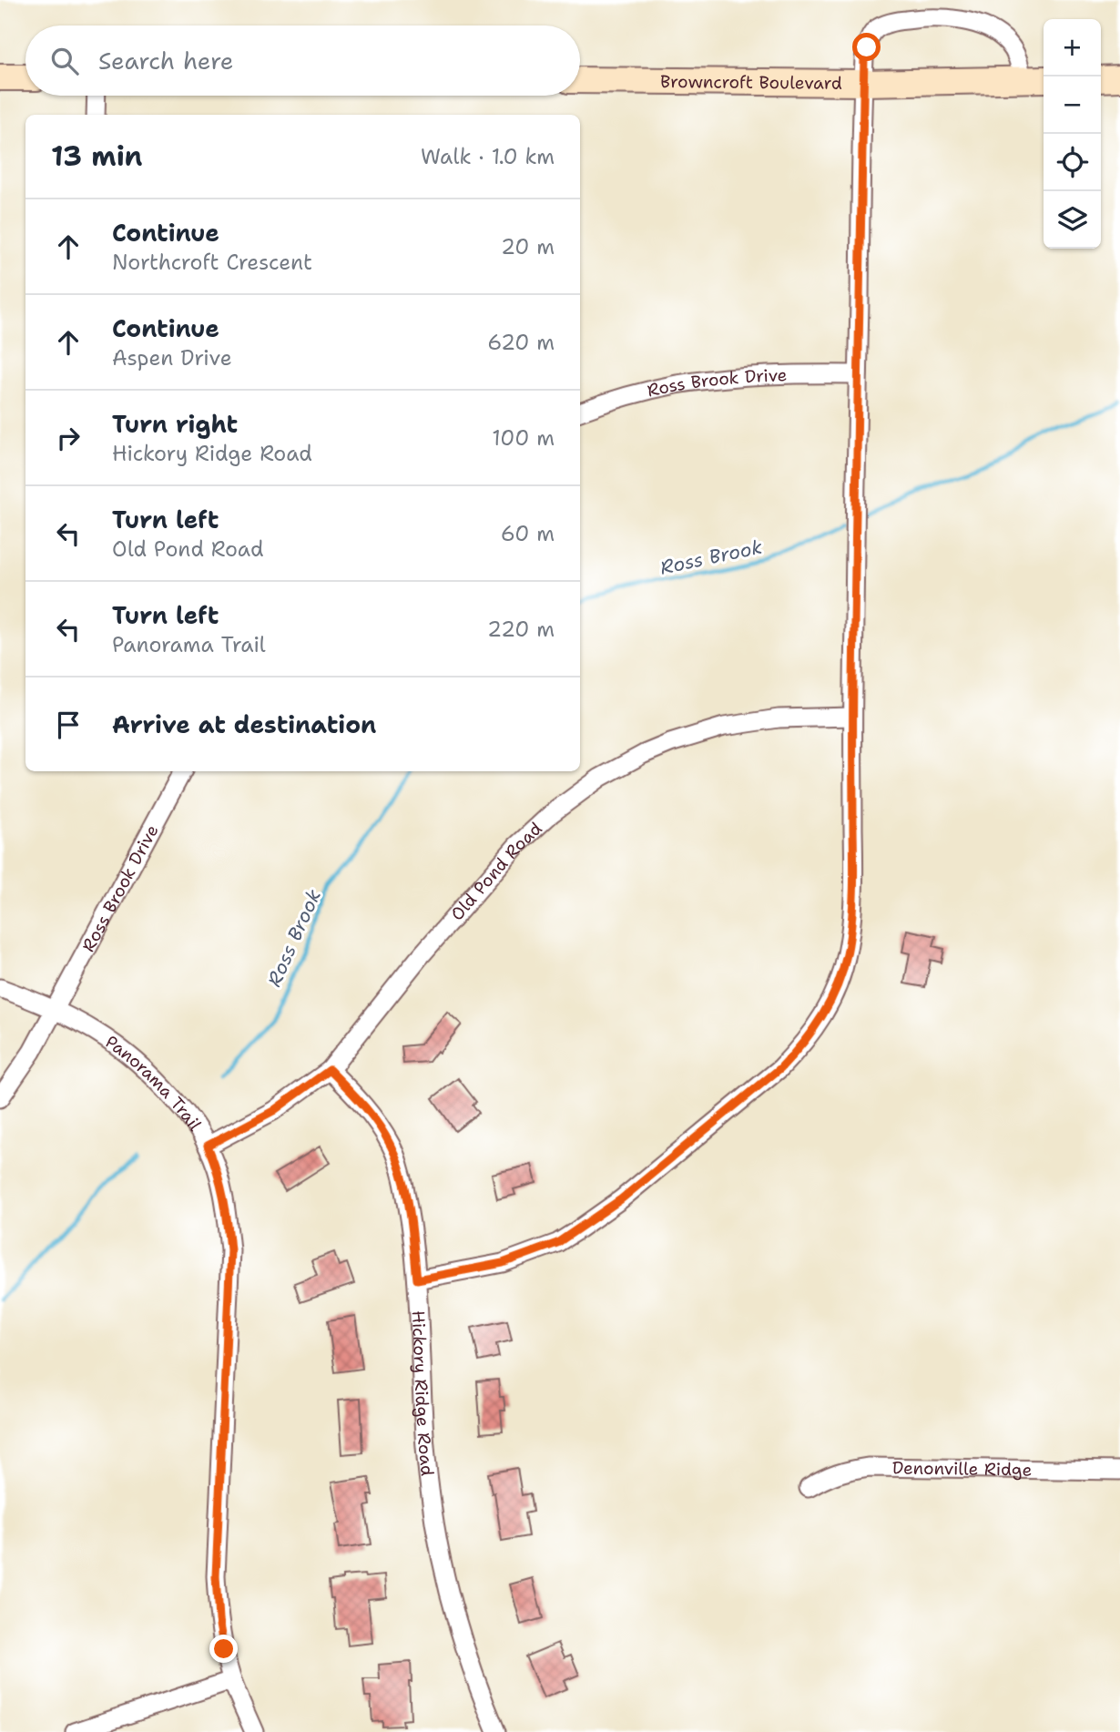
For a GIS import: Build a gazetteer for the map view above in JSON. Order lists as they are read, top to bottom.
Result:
{
  "streets": {
    "main road": ["Browncroft Boulevard"],
    "street": [
      "Ross Brook Drive",
      "Old Pond Road",
      "Panorama Trail",
      "Hickory Ridge Road",
      "Denonville Ridge"
    ]
  },
  "crossings": [
    ["Ross Brook Drive", "Panorama Trail"],
    ["Old Pond Road", "Panorama Trail"],
    ["Old Pond Road", "Hickory Ridge Road"]
  ],
  "water": ["Ross Brook"],
  "page": {
    "map_buttons": ["+", "−"],
    "search": "Search here",
    "heading": ["13 min", "Walk · 1.0 km"],
    "list": [
      ["Continue", "Northcroft Crescent", "20 m"],
      ["Continue", "Aspen Drive", "620 m"],
      ["Turn right", "Hickory Ridge Road", "100 m"],
      ["Turn left", "Old Pond Road", "60 m"],
      ["Turn left", "Panorama Trail", "220 m"],
      "Arrive at destination"
    ]
  }
}
